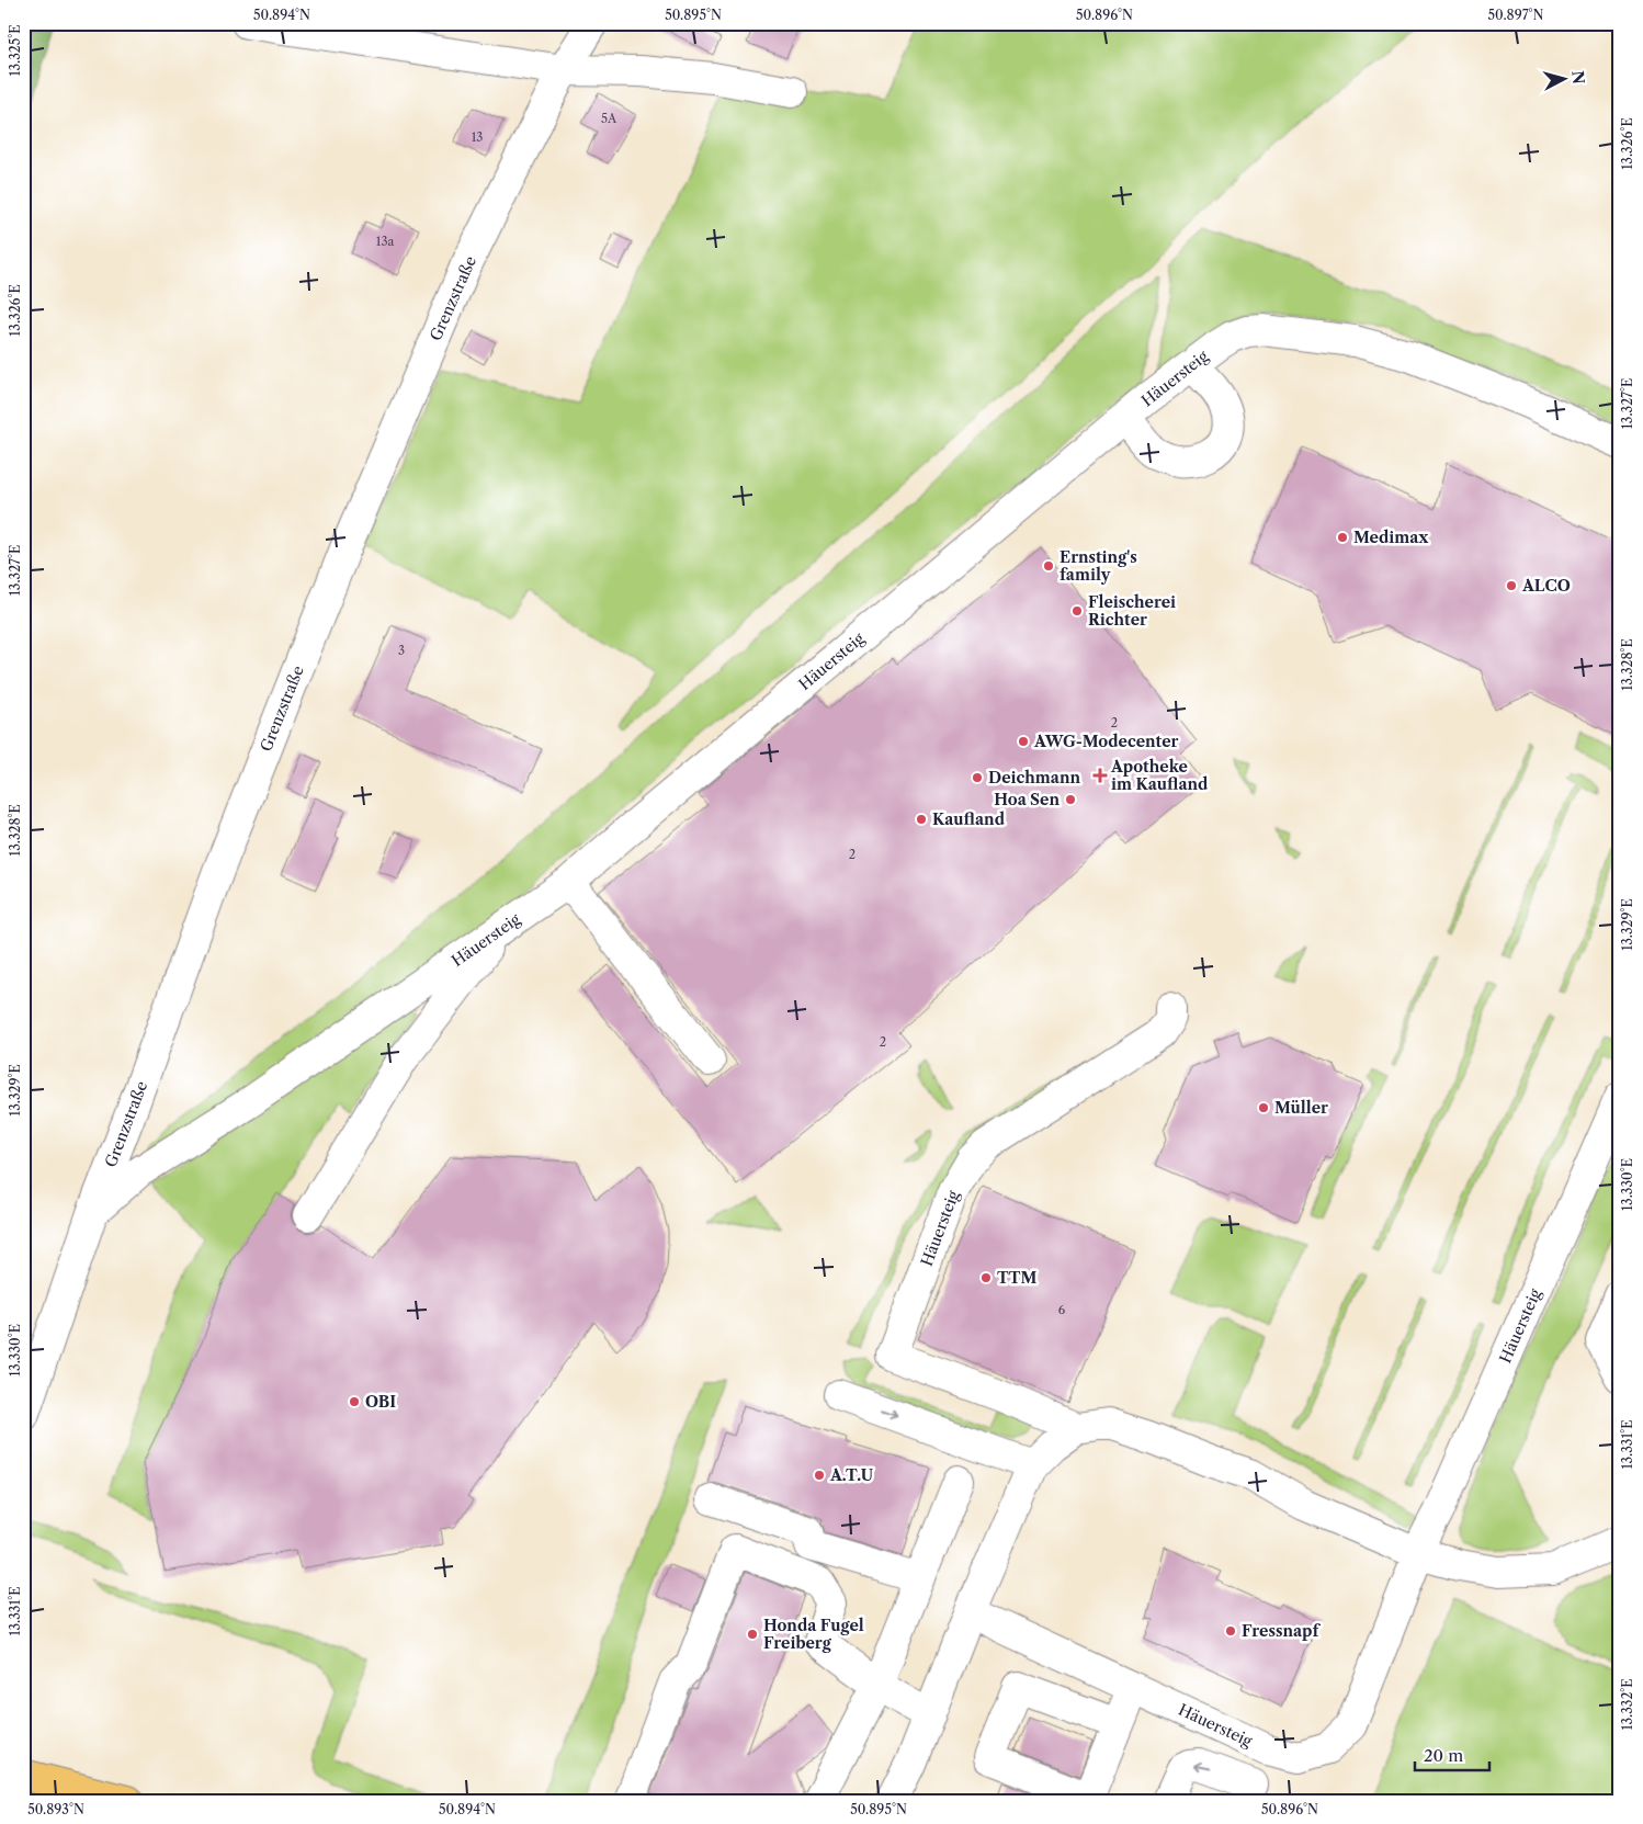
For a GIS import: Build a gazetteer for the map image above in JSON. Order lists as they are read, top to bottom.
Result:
{
  "streets": {
    "street": ["Grenzstraße", "Häuersteig"]
  },
  "crossings": [
    ["Grenzstraße", "Häuersteig"]
  ],
  "places": {
    "other": [
      "Medimax",
      "Ernsting's family",
      "ALCO",
      "Fleischerei Richter",
      "AWG-Modecenter",
      "Deichmann",
      "Hoa Sen",
      "Kaufland",
      "Müller",
      "TTM",
      "OBI",
      "A.T.U",
      "Fressnapf",
      "Honda Fugel Freiberg"
    ],
    "health": ["Apotheke im Kaufland"]
  },
  "house_numbers": [
    "5A",
    "13",
    "13a",
    "3",
    "2",
    "2",
    "2",
    "6"
  ],
  "scale_bar": "20 m",
  "north": "right",
  "coordinates": [
    "50.894°N",
    "50.895°N",
    "50.896°N",
    "50.897°N",
    "13.325°E",
    "13.326°E",
    "13.327°E",
    "13.328°E",
    "13.329°E",
    "13.330°E",
    "13.331°E",
    "13.332°E",
    "50.893°N"
  ]
}
